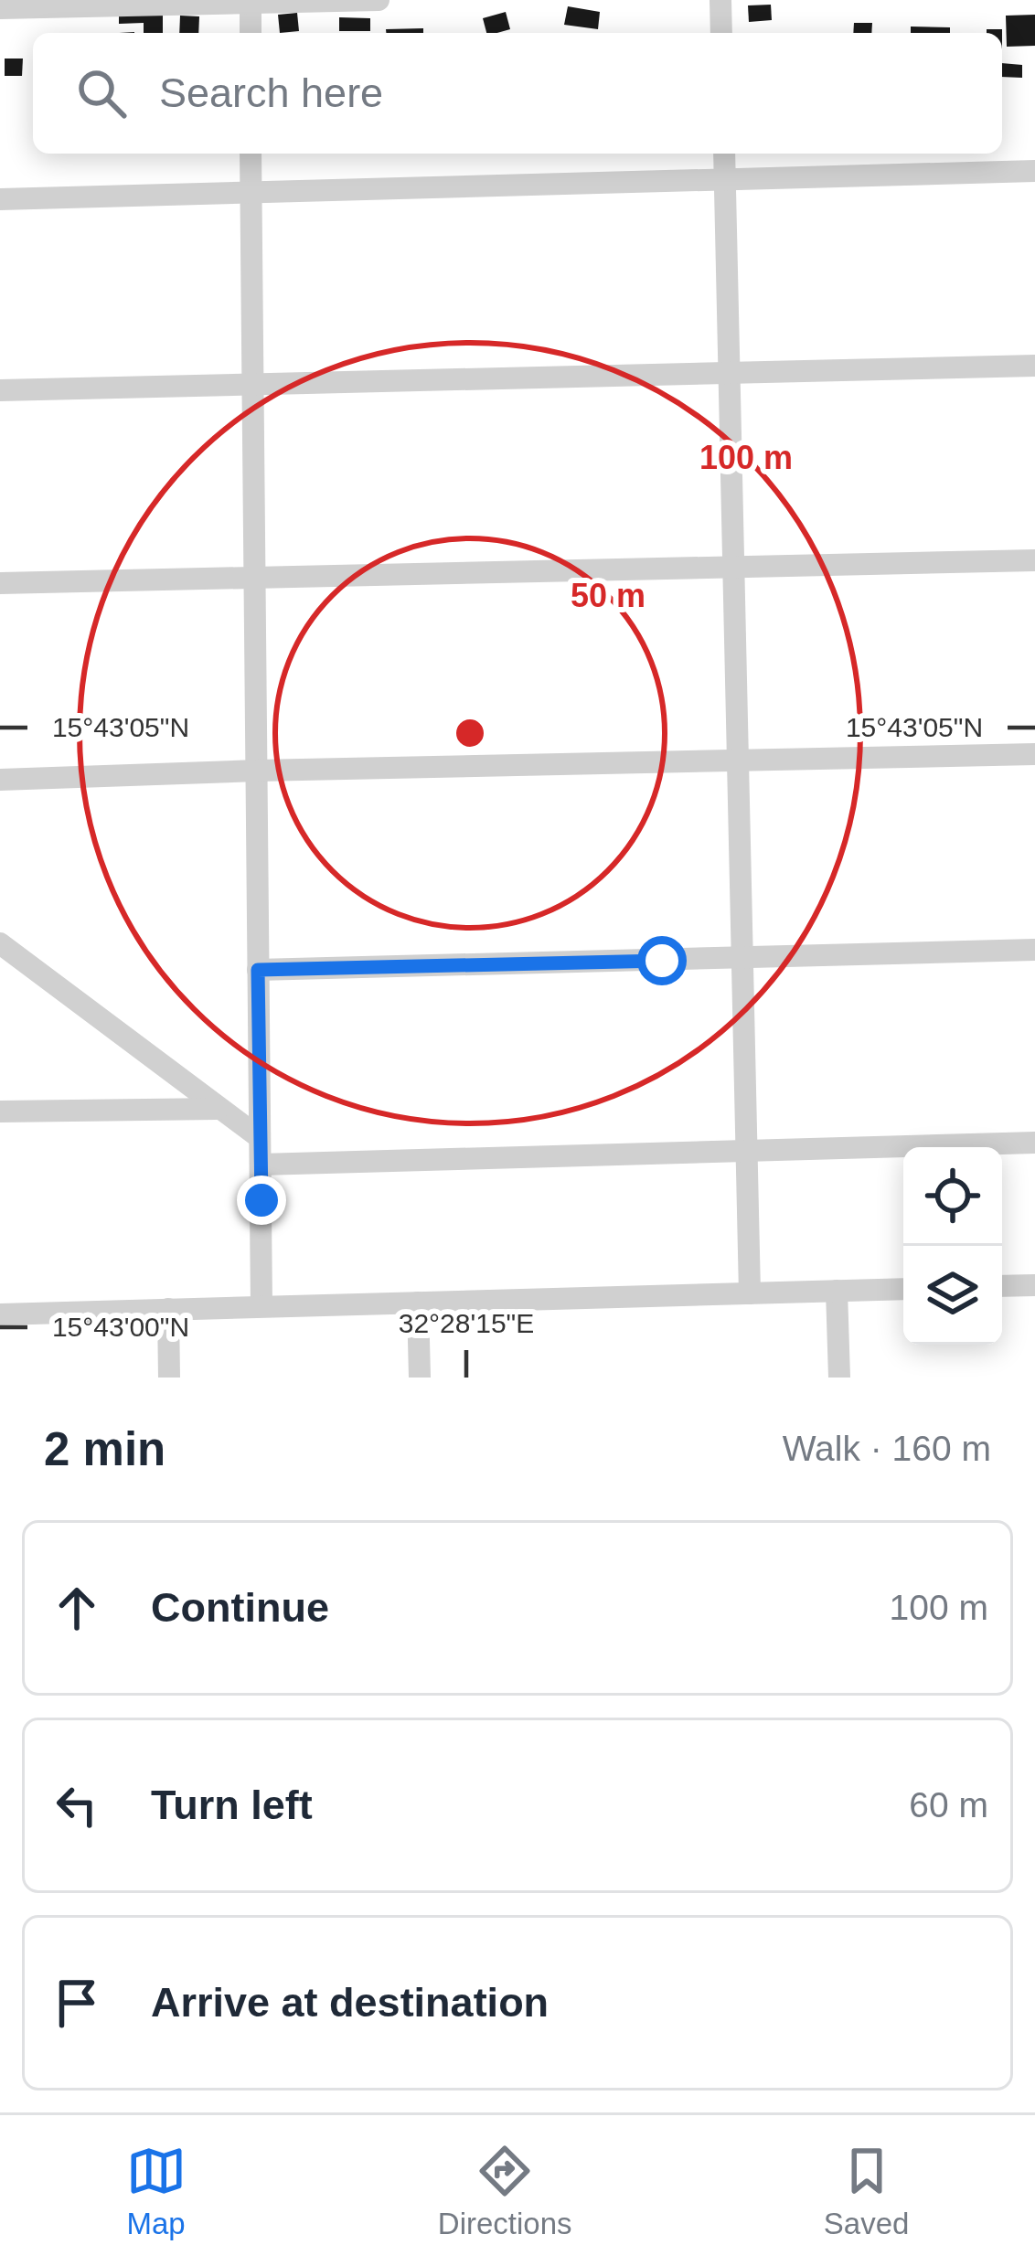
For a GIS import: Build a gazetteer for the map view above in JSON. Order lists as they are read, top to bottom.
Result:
{
  "page": {
    "search": "Search here",
    "heading": ["2 min", "Walk · 160 m"],
    "list": [
      ["Continue", "100 m"],
      ["Turn left", "60 m"],
      "Arrive at destination"
    ],
    "nav": ["Map", "Directions", "Saved"]
  },
  "coordinates": ["15°43'05\"N", "32°28'15\"E", "15°43'00\"N"],
  "rings": ["100 m", "50 m"]
}
